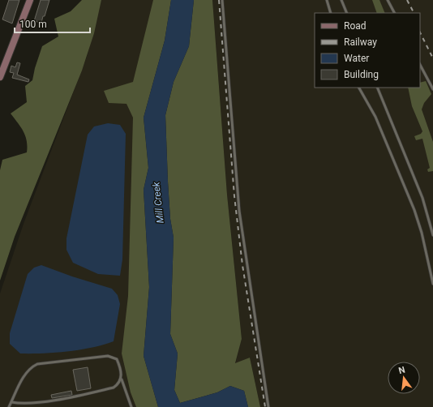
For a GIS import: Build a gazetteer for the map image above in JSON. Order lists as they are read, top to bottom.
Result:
{
  "water": ["Mill Creek"],
  "legend": [
    "Road",
    "Railway",
    "Water",
    "Building"
  ],
  "scale_bar": "100 m",
  "north": "top"
}
